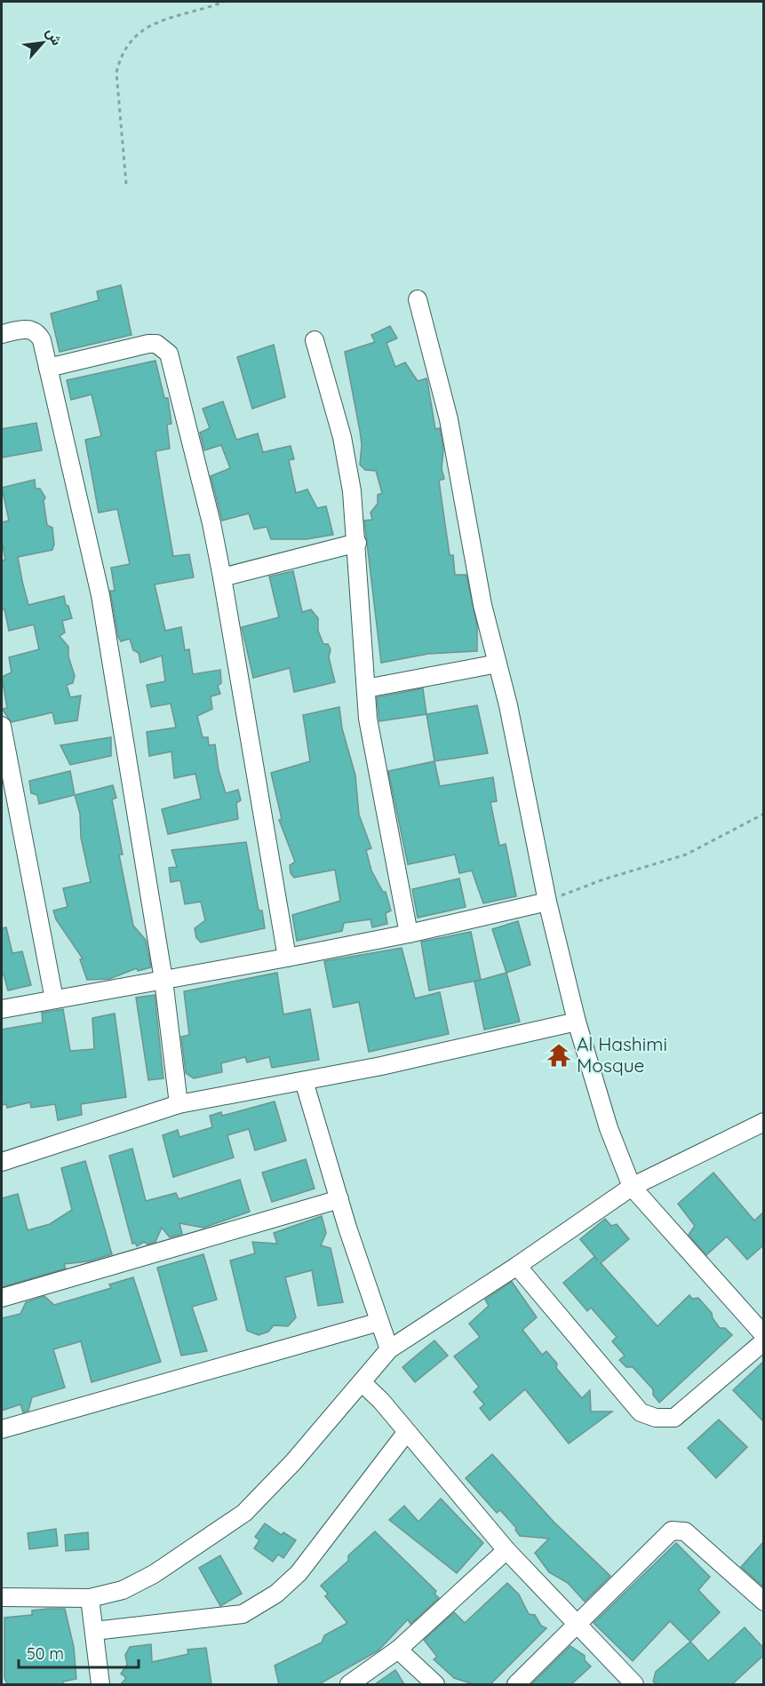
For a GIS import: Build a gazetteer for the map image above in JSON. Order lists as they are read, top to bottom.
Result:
{
  "places": {
    "temple": ["Al Hashimi Mosque"]
  },
  "scale_bar": "50 m",
  "north": "top right"
}
